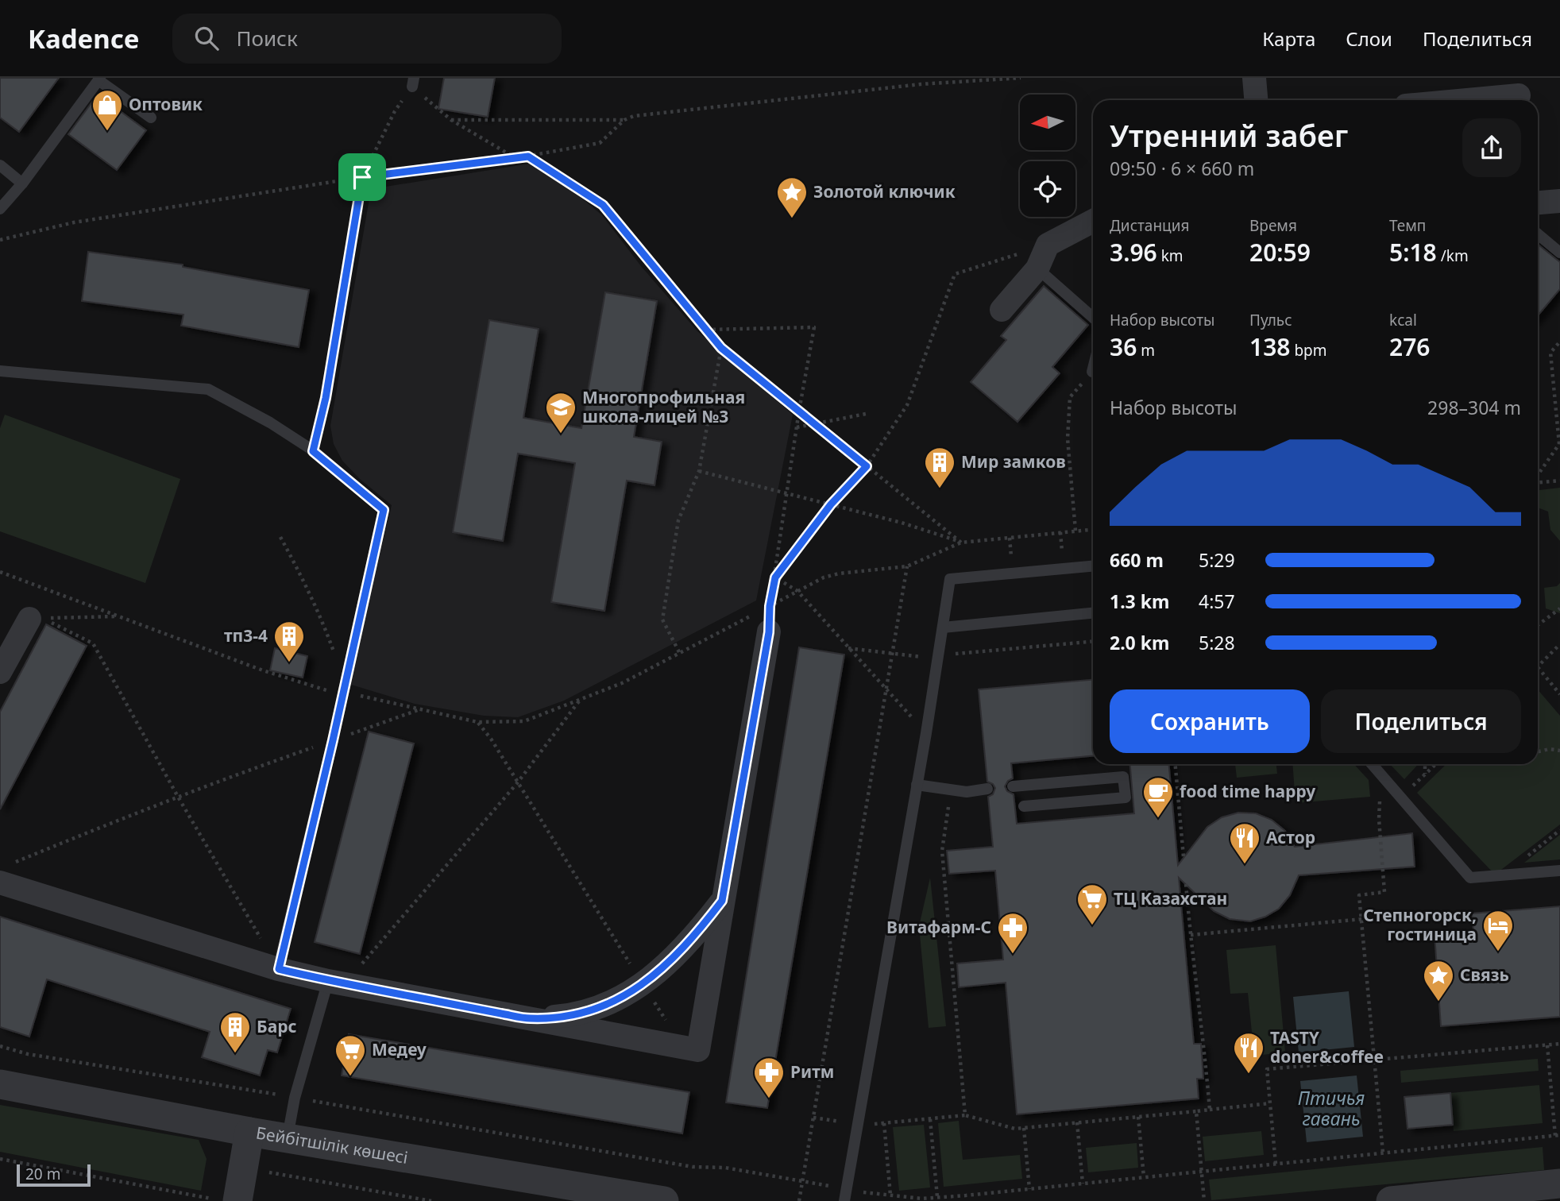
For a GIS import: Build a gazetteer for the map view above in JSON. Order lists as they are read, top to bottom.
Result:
{
  "streets": {
    "street": ["Бейбітшілік көшесі"]
  },
  "water": ["Птичья гавань"],
  "places": {
    "shop": ["Оптовик"],
    "place": ["Золотой ключик", "Связь"],
    "school or university": ["Многопрофильная школа-лицей №3"],
    "building": ["Мир замков", "тп3-4", "Барс"],
    "cafe": ["food time happy"],
    "restaurant": ["Астор", "TASTY doner&coffee"],
    "supermarket": ["ТЦ Казахстан", "Медеу"],
    "hotel": ["Степногорск, гостиница"],
    "pharmacy": ["Витафарм-С", "Ритм"]
  },
  "scale_bar": "20 m",
  "north": "left",
  "page": {
    "header": "Kadence",
    "search": "Поиск",
    "nav": ["Карта", "Слои", "Поделиться"],
    "heading": ["Утренний забег", "09:50 · 6 × 660 m"],
    "stats": [
      ["Дистанция", "3.96 km"],
      ["Время", "20:59"],
      ["Темп", "5:18 /km"],
      ["Набор высоты", "36 m"],
      ["Пульс", "138 bpm"],
      ["kcal", "276"]
    ],
    "chart": ["Набор высоты", "298–304 m"],
    "list": [
      {
        "name": "660 m",
        "note": "5:29"
      },
      {
        "name": "1.3 km",
        "note": "4:57"
      },
      {
        "name": "2.0 km",
        "note": "5:28"
      }
    ],
    "buttons": ["Сохранить", "Поделиться"],
    "scale": "20 m"
  }
}
